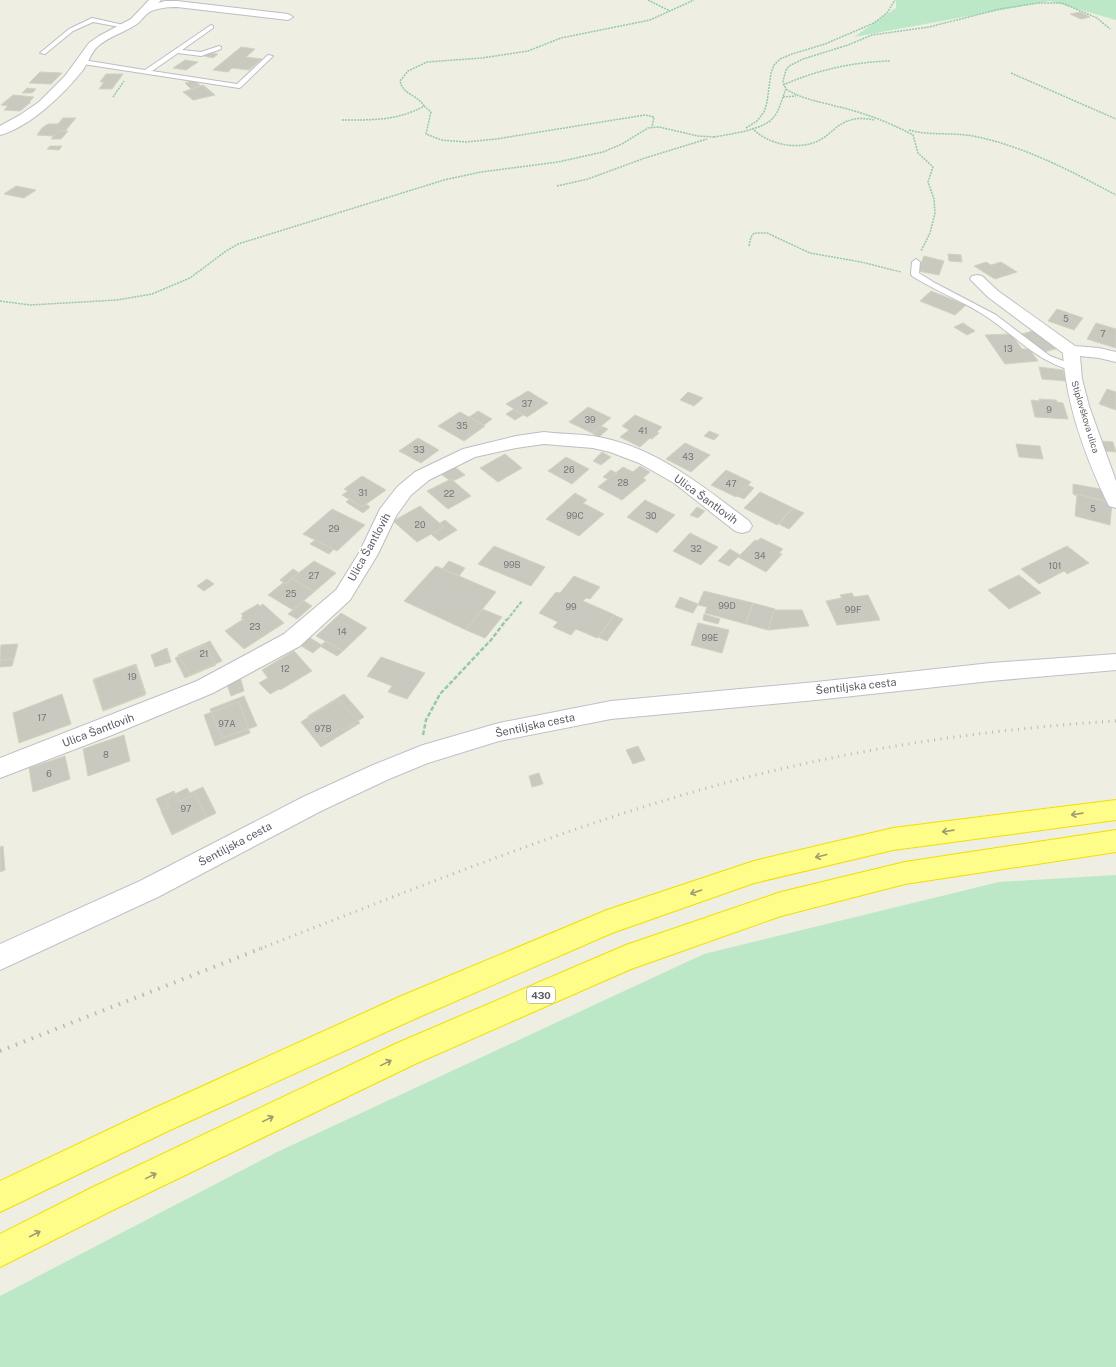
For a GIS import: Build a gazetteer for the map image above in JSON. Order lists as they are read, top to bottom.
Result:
{
  "streets": {
    "highway": ["430"],
    "street": ["Stiplovškova ulica", "Ulica Šantlovih", "Šentiljska cesta"]
  },
  "house_numbers": [
    "5",
    "7",
    "13",
    "37",
    "9",
    "39",
    "35",
    "41",
    "33",
    "43",
    "26",
    "28",
    "47",
    "31",
    "22",
    "5",
    "99C",
    "30",
    "20",
    "29",
    "32",
    "34",
    "99B",
    "101",
    "27",
    "25",
    "99D",
    "99",
    "99F",
    "23",
    "14",
    "99E",
    "21",
    "12",
    "19",
    "17",
    "97A",
    "97B",
    "8",
    "6",
    "97"
  ]
}
